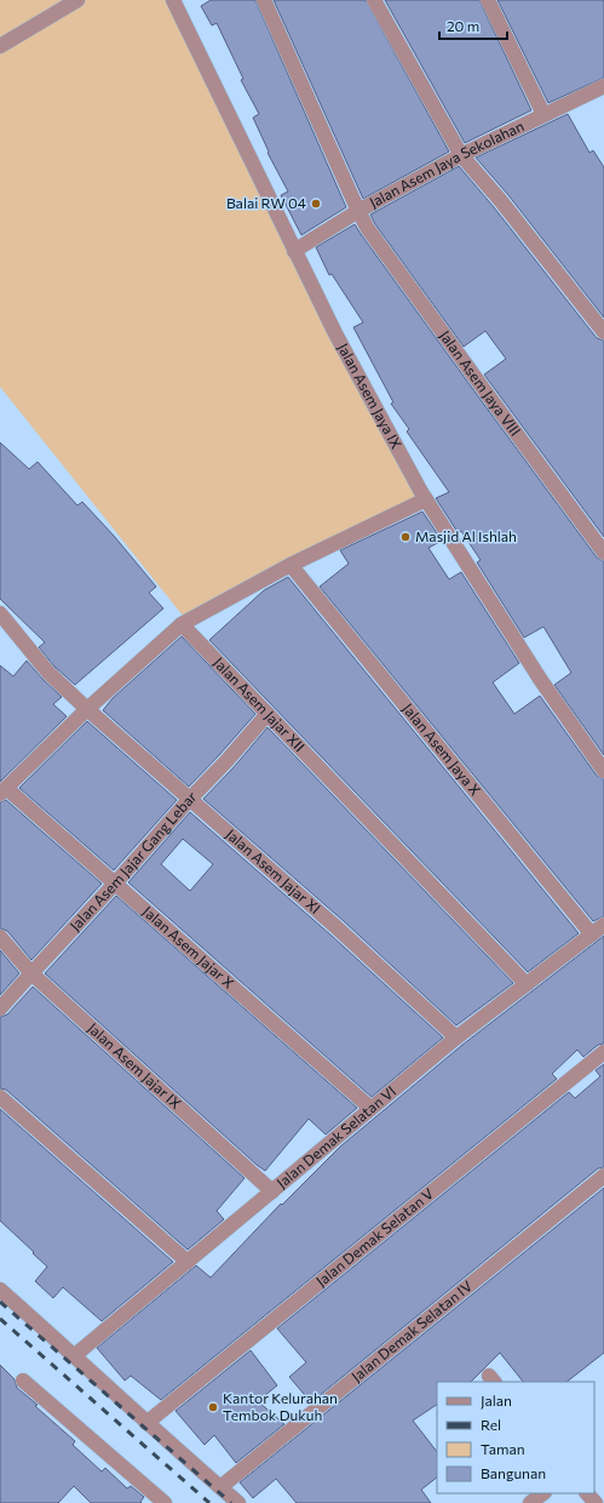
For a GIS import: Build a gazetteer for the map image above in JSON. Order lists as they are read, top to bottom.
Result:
{
  "streets": {
    "street": [
      "Jalan Asem Jaya Sekolahan",
      "Jalan Asem Jaya VIII",
      "Jalan Asem Jaya IX",
      "Jalan Asem Jajar XII",
      "Jalan Asem Jaya X",
      "Jalan Asem Jajar Gang Lebar",
      "Jalan Asem Jajar XI",
      "Jalan Asem Jajar X",
      "Jalan Asem Jajar IX",
      "Jalan Demak Selatan VI",
      "Jalan Demak Selatan V",
      "Jalan Demak Selatan IV"
    ]
  },
  "crossings": [
    ["Jalan Asem Jaya Sekolahan", "Jalan Asem Jaya VIII"],
    ["Jalan Asem Jaya Sekolahan", "Jalan Asem Jaya IX"],
    ["Jalan Asem Jajar XII", "Jalan Asem Jajar Gang Lebar"],
    ["Jalan Asem Jajar XII", "Jalan Demak Selatan VI"],
    ["Jalan Asem Jaya X", "Jalan Demak Selatan VI"],
    ["Jalan Asem Jajar Gang Lebar", "Jalan Asem Jajar XI"],
    ["Jalan Asem Jajar Gang Lebar", "Jalan Asem Jajar X"],
    ["Jalan Asem Jajar Gang Lebar", "Jalan Asem Jajar IX"],
    ["Jalan Asem Jajar XI", "Jalan Demak Selatan VI"],
    ["Jalan Asem Jajar X", "Jalan Demak Selatan VI"],
    ["Jalan Asem Jajar IX", "Jalan Demak Selatan VI"]
  ],
  "places": ["Balai RW 04", "Masjid Al Ishlah", "Kantor Kelurahan Tembok Dukuh"],
  "legend": [
    "Jalan",
    "Rel",
    "Taman",
    "Bangunan"
  ],
  "scale_bar": "20 m"
}
